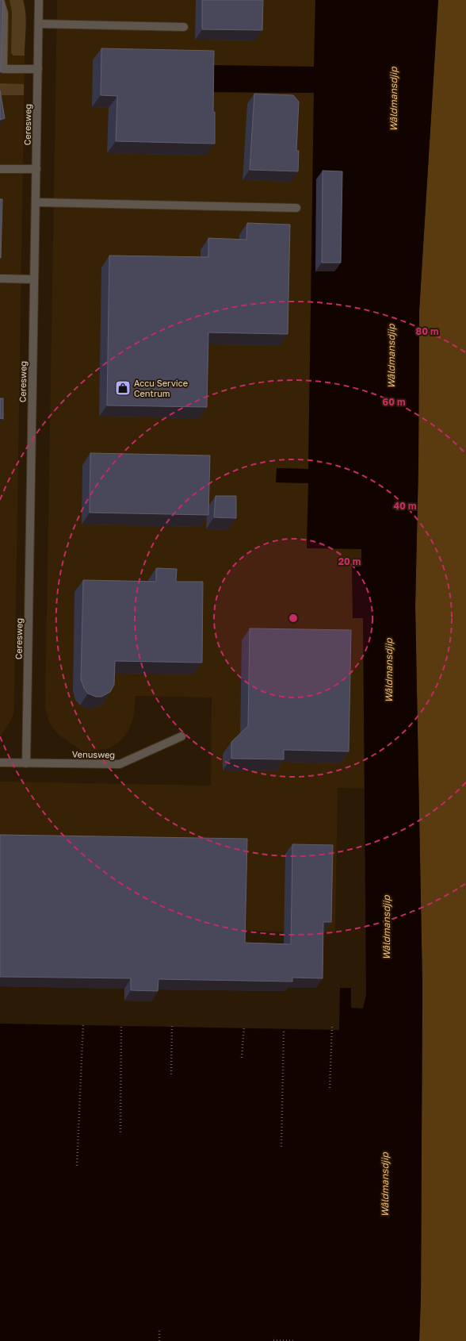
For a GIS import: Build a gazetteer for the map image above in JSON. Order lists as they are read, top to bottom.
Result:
{
  "streets": {
    "street": ["Ceresweg", "Venusweg"]
  },
  "crossings": [
    ["Ceresweg", "Venusweg"]
  ],
  "water": ["Wâldmansdjip"],
  "places": {
    "shop": ["Accu Service Centrum"]
  },
  "rings": [
    "80 m",
    "60 m",
    "40 m",
    "20 m"
  ]
}
